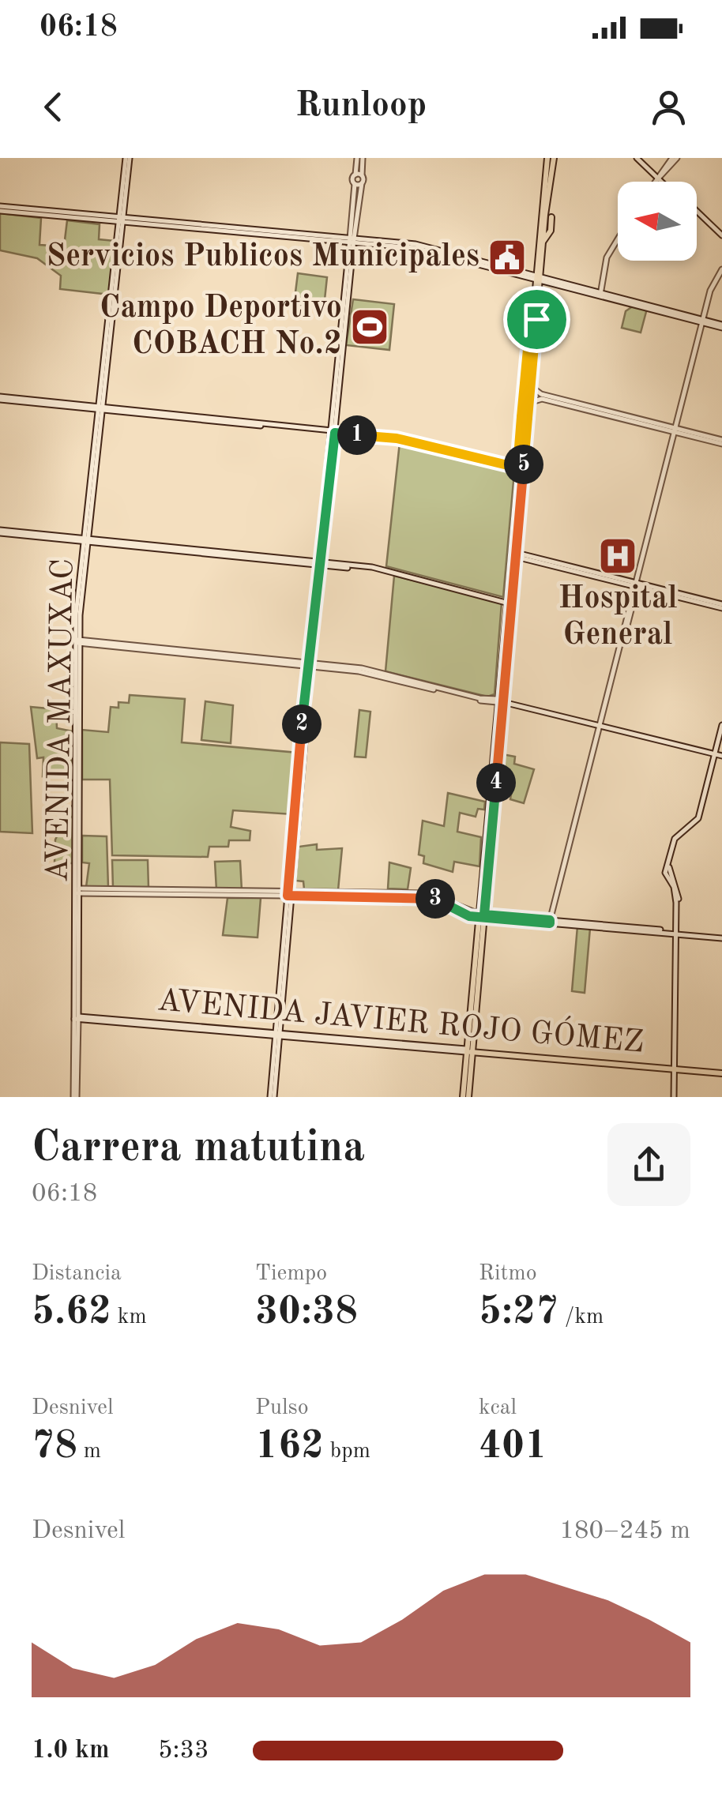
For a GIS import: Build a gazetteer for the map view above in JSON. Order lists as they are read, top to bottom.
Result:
{
  "streets": {
    "main road": ["AVENIDA MAXUXAC", "AVENIDA JAVIER ROJO GÓMEZ"]
  },
  "crossings": [
    ["AVENIDA MAXUXAC", "AVENIDA JAVIER ROJO GÓMEZ"]
  ],
  "places": {
    "public building": ["Servicios Publicos Municipales"],
    "sports": ["Campo Deportivo COBACH No.2"],
    "hospital": ["Hospital General"]
  },
  "north": "left",
  "page": {
    "status": "06:18",
    "header": "Runloop",
    "pins": [
      "1",
      "5",
      "2",
      "4",
      "3"
    ],
    "heading": ["Carrera matutina", "06:18"],
    "stats": [
      ["Distancia", "5.62 km"],
      ["Tiempo", "30:38"],
      ["Ritmo", "5:27 /km"],
      ["Desnivel", "78 m"],
      ["Pulso", "162 bpm"],
      ["kcal", "401"]
    ],
    "chart": ["Desnivel", "180–245 m"],
    "list": [
      {
        "name": "1.0 km",
        "note": "5:33"
      }
    ]
  }
}
